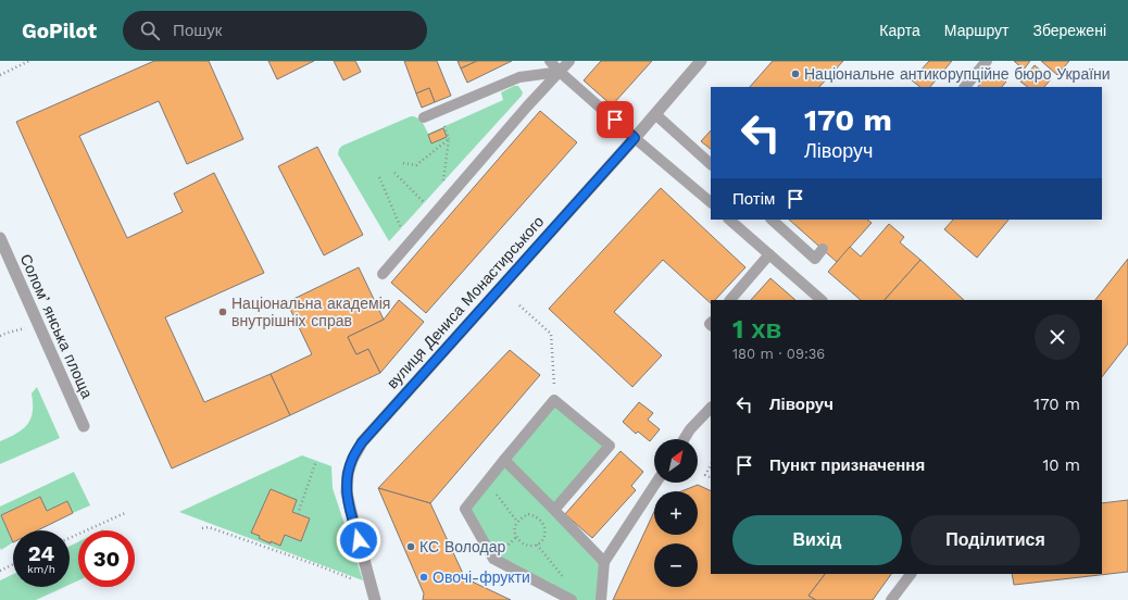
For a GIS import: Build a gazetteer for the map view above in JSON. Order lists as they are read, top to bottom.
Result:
{
  "streets": {
    "street": ["вулиця Дениса Монастирського", "Соломʼянська площа"]
  },
  "places": [
    "Національне антикорупційне бюро України",
    "Національна академія внутрішніх справ",
    "КС Володар",
    "Овочі-фрукти"
  ],
  "north": "top right",
  "page": {
    "header": "GoPilot",
    "search": "Пошук",
    "nav": ["Карта", "Маршрут", "Збережені"],
    "turn": ["170 m", "Ліворуч"],
    "then": "Потім",
    "heading": ["1 хв", "180 m · 09:36"],
    "list": [
      {
        "name": "Ліворуч",
        "value": "170 m"
      },
      {
        "name": "Пункт призначення",
        "value": "10 m"
      }
    ],
    "map_buttons": ["+", "−"],
    "buttons": ["Вихід", "Поділитися"],
    "speed": "24 km/h",
    "limit": "30"
  }
}
